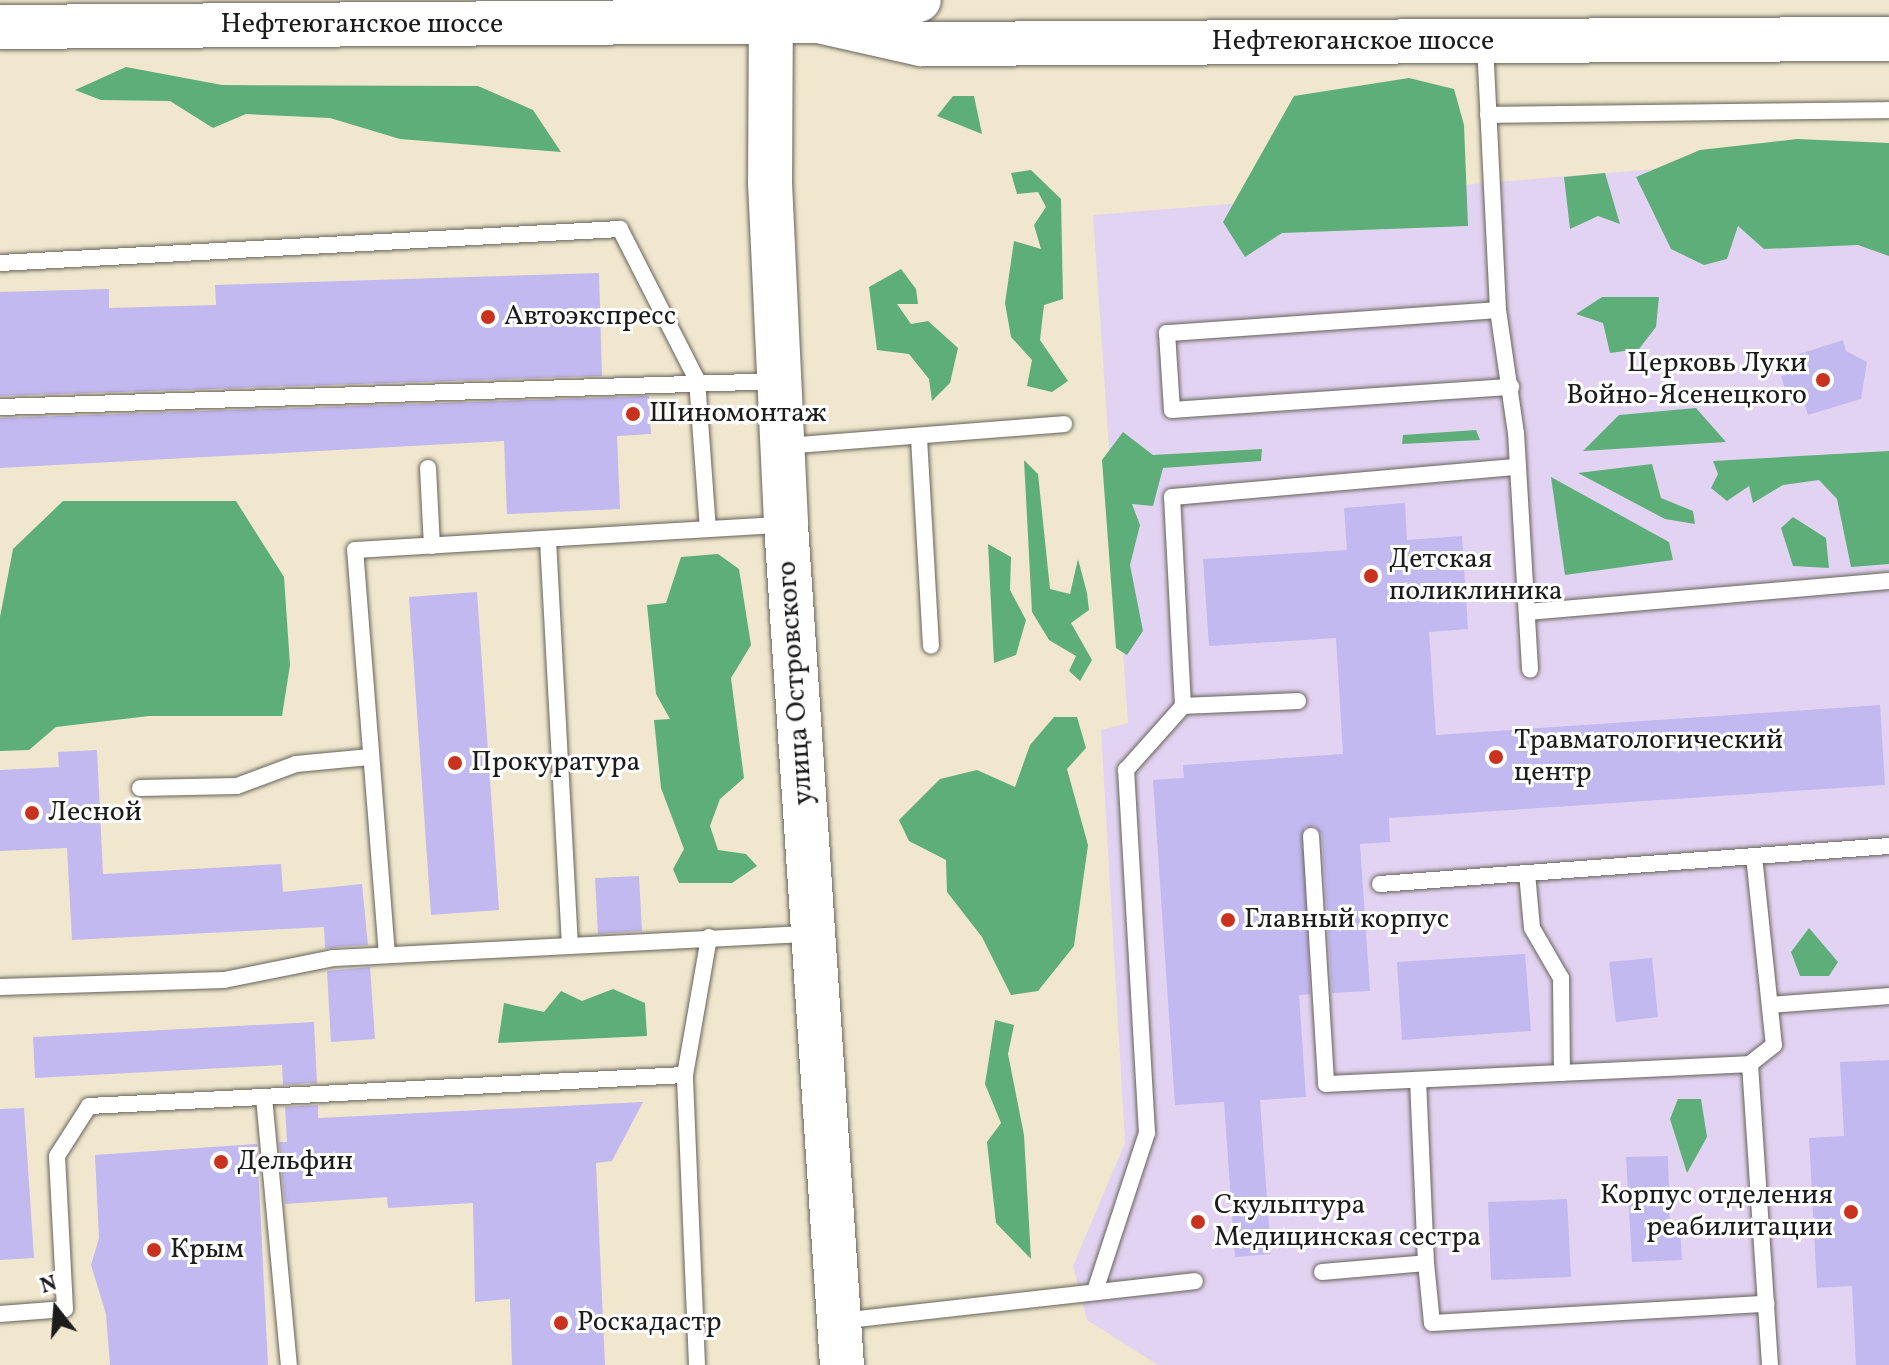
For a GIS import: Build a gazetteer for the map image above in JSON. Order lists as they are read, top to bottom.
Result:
{
  "streets": {
    "main road": ["Нефтеюганское шоссе", "улица Островского"]
  },
  "crossings": [
    ["Нефтеюганское шоссе", "улица Островского"]
  ],
  "places": [
    "Автоэкспресс",
    "Церковь Луки Войно-Ясенецкого",
    "Шиномонтаж",
    "Детская поликлиника",
    "Травматологический центр",
    "Прокуратура",
    "Лесной",
    "Главный корпус",
    "Дельфин",
    "Корпус отделения реабилитации",
    "Скульптура Медицинская сестра",
    "Крым",
    "Роскадастр"
  ],
  "north": "top"
}
